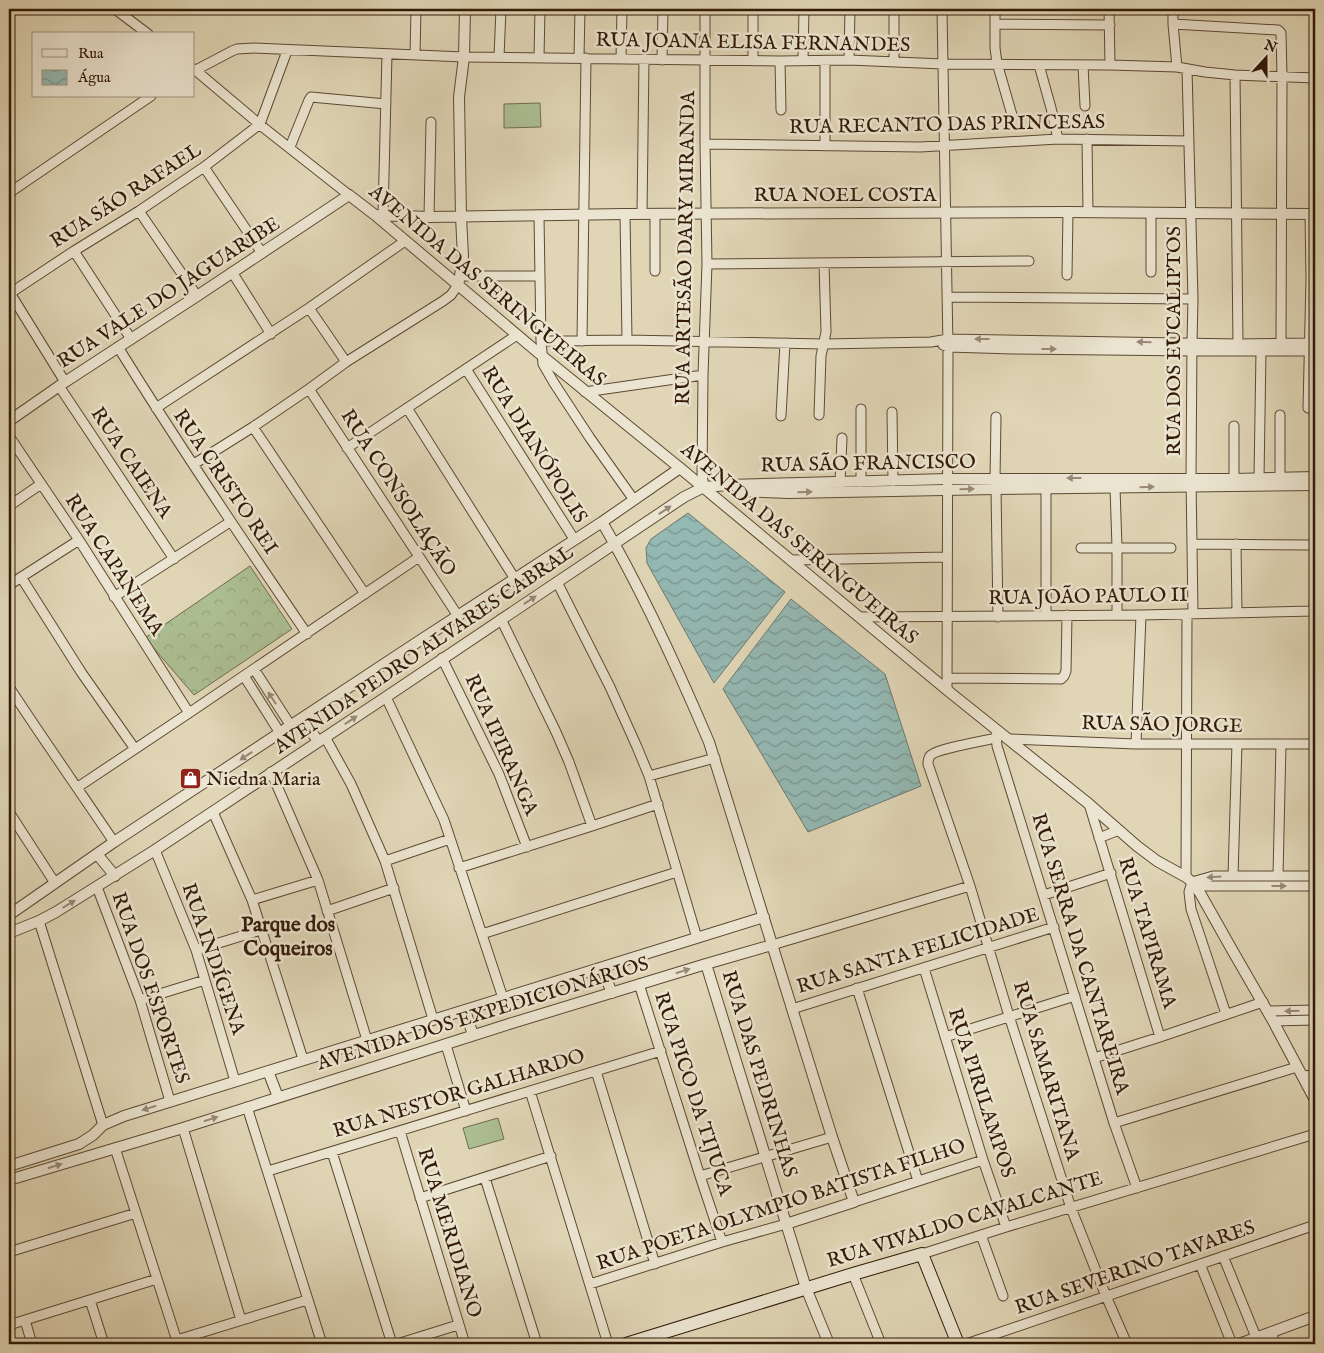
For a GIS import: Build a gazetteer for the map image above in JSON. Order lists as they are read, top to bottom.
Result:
{
  "streets": {
    "main road": ["RUA VIVALDO CAVALCANTE"],
    "street": [
      "RUA JOANA ELISA FERNANDES",
      "RUA RECANTO DAS PRINCESAS",
      "RUA NOEL COSTA",
      "RUA SÃO RAFAEL",
      "RUA ARTESÃO DARY MIRANDA",
      "AVENIDA DAS SERINGUEIRAS",
      "RUA VALE DO JAGUARIBE",
      "RUA DOS EUCALIPTOS",
      "RUA DIANÓPOLIS",
      "RUA CAIENA",
      "RUA SÃO FRANCISCO",
      "RUA CRISTO REI",
      "RUA CONSOLAÇÃO",
      "RUA CAPANEMA",
      "RUA JOÃO PAULO II",
      "AVENIDA PEDRO ALVARES CABRAL",
      "RUA SÃO JORGE",
      "RUA IPIRANGA",
      "RUA TAPIRAMA",
      "RUA SANTA FELICIDADE",
      "RUA SERRA DA CANTAREIRA",
      "RUA INDÍGENA",
      "RUA DOS ESPORTES",
      "AVENIDA DOS EXPEDICIONÁRIOS",
      "RUA SAMARITANA",
      "RUA DAS PEDRINHAS",
      "RUA PIRILAMPOS",
      "RUA NESTOR GALHARDO",
      "RUA PICO DA TIJUCA",
      "RUA POETA OLYMPIO BATISTA FILHO",
      "RUA MERIDIANO",
      "RUA SEVERINO TAVARES"
    ]
  },
  "crossings": [
    ["RUA JOANA ELISA FERNANDES", "RUA ARTESÃO DARY MIRANDA"],
    ["RUA JOANA ELISA FERNANDES", "RUA DOS EUCALIPTOS"],
    ["RUA RECANTO DAS PRINCESAS", "RUA ARTESÃO DARY MIRANDA"],
    ["RUA RECANTO DAS PRINCESAS", "RUA DOS EUCALIPTOS"],
    ["RUA NOEL COSTA", "RUA ARTESÃO DARY MIRANDA"],
    ["RUA NOEL COSTA", "AVENIDA DAS SERINGUEIRAS"],
    ["RUA NOEL COSTA", "RUA DOS EUCALIPTOS"],
    ["RUA SÃO RAFAEL", "AVENIDA DAS SERINGUEIRAS"],
    ["RUA SÃO RAFAEL", "RUA CAIENA"],
    ["RUA ARTESÃO DARY MIRANDA", "AVENIDA DAS SERINGUEIRAS"],
    ["RUA ARTESÃO DARY MIRANDA", "RUA SÃO FRANCISCO"],
    ["RUA ARTESÃO DARY MIRANDA", "AVENIDA PEDRO ALVARES CABRAL"],
    ["AVENIDA DAS SERINGUEIRAS", "RUA VALE DO JAGUARIBE"],
    ["AVENIDA DAS SERINGUEIRAS", "RUA DOS EUCALIPTOS"],
    ["AVENIDA DAS SERINGUEIRAS", "RUA SÃO FRANCISCO"],
    ["AVENIDA DAS SERINGUEIRAS", "RUA JOÃO PAULO II"],
    ["AVENIDA DAS SERINGUEIRAS", "AVENIDA PEDRO ALVARES CABRAL"],
    ["AVENIDA DAS SERINGUEIRAS", "RUA SÃO JORGE"],
    ["AVENIDA DAS SERINGUEIRAS", "RUA TAPIRAMA"],
    ["AVENIDA DAS SERINGUEIRAS", "RUA SERRA DA CANTAREIRA"],
    ["AVENIDA DAS SERINGUEIRAS", "RUA SAMARITANA"],
    ["RUA VALE DO JAGUARIBE", "RUA CAIENA"],
    ["RUA VALE DO JAGUARIBE", "RUA CRISTO REI"],
    ["RUA DOS EUCALIPTOS", "RUA SÃO FRANCISCO"],
    ["RUA DOS EUCALIPTOS", "RUA JOÃO PAULO II"],
    ["RUA DOS EUCALIPTOS", "RUA SÃO JORGE"],
    ["RUA DIANÓPOLIS", "AVENIDA PEDRO ALVARES CABRAL"],
    ["RUA SÃO FRANCISCO", "AVENIDA PEDRO ALVARES CABRAL"],
    ["RUA CONSOLAÇÃO", "AVENIDA PEDRO ALVARES CABRAL"],
    ["AVENIDA PEDRO ALVARES CABRAL", "RUA IPIRANGA"],
    ["AVENIDA PEDRO ALVARES CABRAL", "RUA INDÍGENA"],
    ["AVENIDA PEDRO ALVARES CABRAL", "RUA DOS ESPORTES"],
    ["RUA SANTA FELICIDADE", "RUA SERRA DA CANTAREIRA"],
    ["RUA SANTA FELICIDADE", "RUA SAMARITANA"],
    ["RUA SANTA FELICIDADE", "RUA PIRILAMPOS"],
    ["RUA SERRA DA CANTAREIRA", "RUA SAMARITANA"],
    ["RUA SERRA DA CANTAREIRA", "RUA VIVALDO CAVALCANTE"],
    ["RUA INDÍGENA", "AVENIDA DOS EXPEDICIONÁRIOS"],
    ["RUA DOS ESPORTES", "AVENIDA DOS EXPEDICIONÁRIOS"],
    ["AVENIDA DOS EXPEDICIONÁRIOS", "RUA SAMARITANA"],
    ["AVENIDA DOS EXPEDICIONÁRIOS", "RUA DAS PEDRINHAS"],
    ["AVENIDA DOS EXPEDICIONÁRIOS", "RUA PICO DA TIJUCA"],
    ["RUA SAMARITANA", "RUA VIVALDO CAVALCANTE"],
    ["RUA SAMARITANA", "RUA SEVERINO TAVARES"],
    ["RUA DAS PEDRINHAS", "RUA POETA OLYMPIO BATISTA FILHO"],
    ["RUA DAS PEDRINHAS", "RUA VIVALDO CAVALCANTE"],
    ["RUA PIRILAMPOS", "RUA POETA OLYMPIO BATISTA FILHO"],
    ["RUA PIRILAMPOS", "RUA VIVALDO CAVALCANTE"],
    ["RUA NESTOR GALHARDO", "RUA PICO DA TIJUCA"],
    ["RUA NESTOR GALHARDO", "RUA MERIDIANO"],
    ["RUA PICO DA TIJUCA", "RUA POETA OLYMPIO BATISTA FILHO"]
  ],
  "districts": ["Parque dos Coqueiros"],
  "places": {
    "shop": ["Niedna Maria"]
  },
  "legend": ["Rua", "Água"],
  "north": "top"
}
